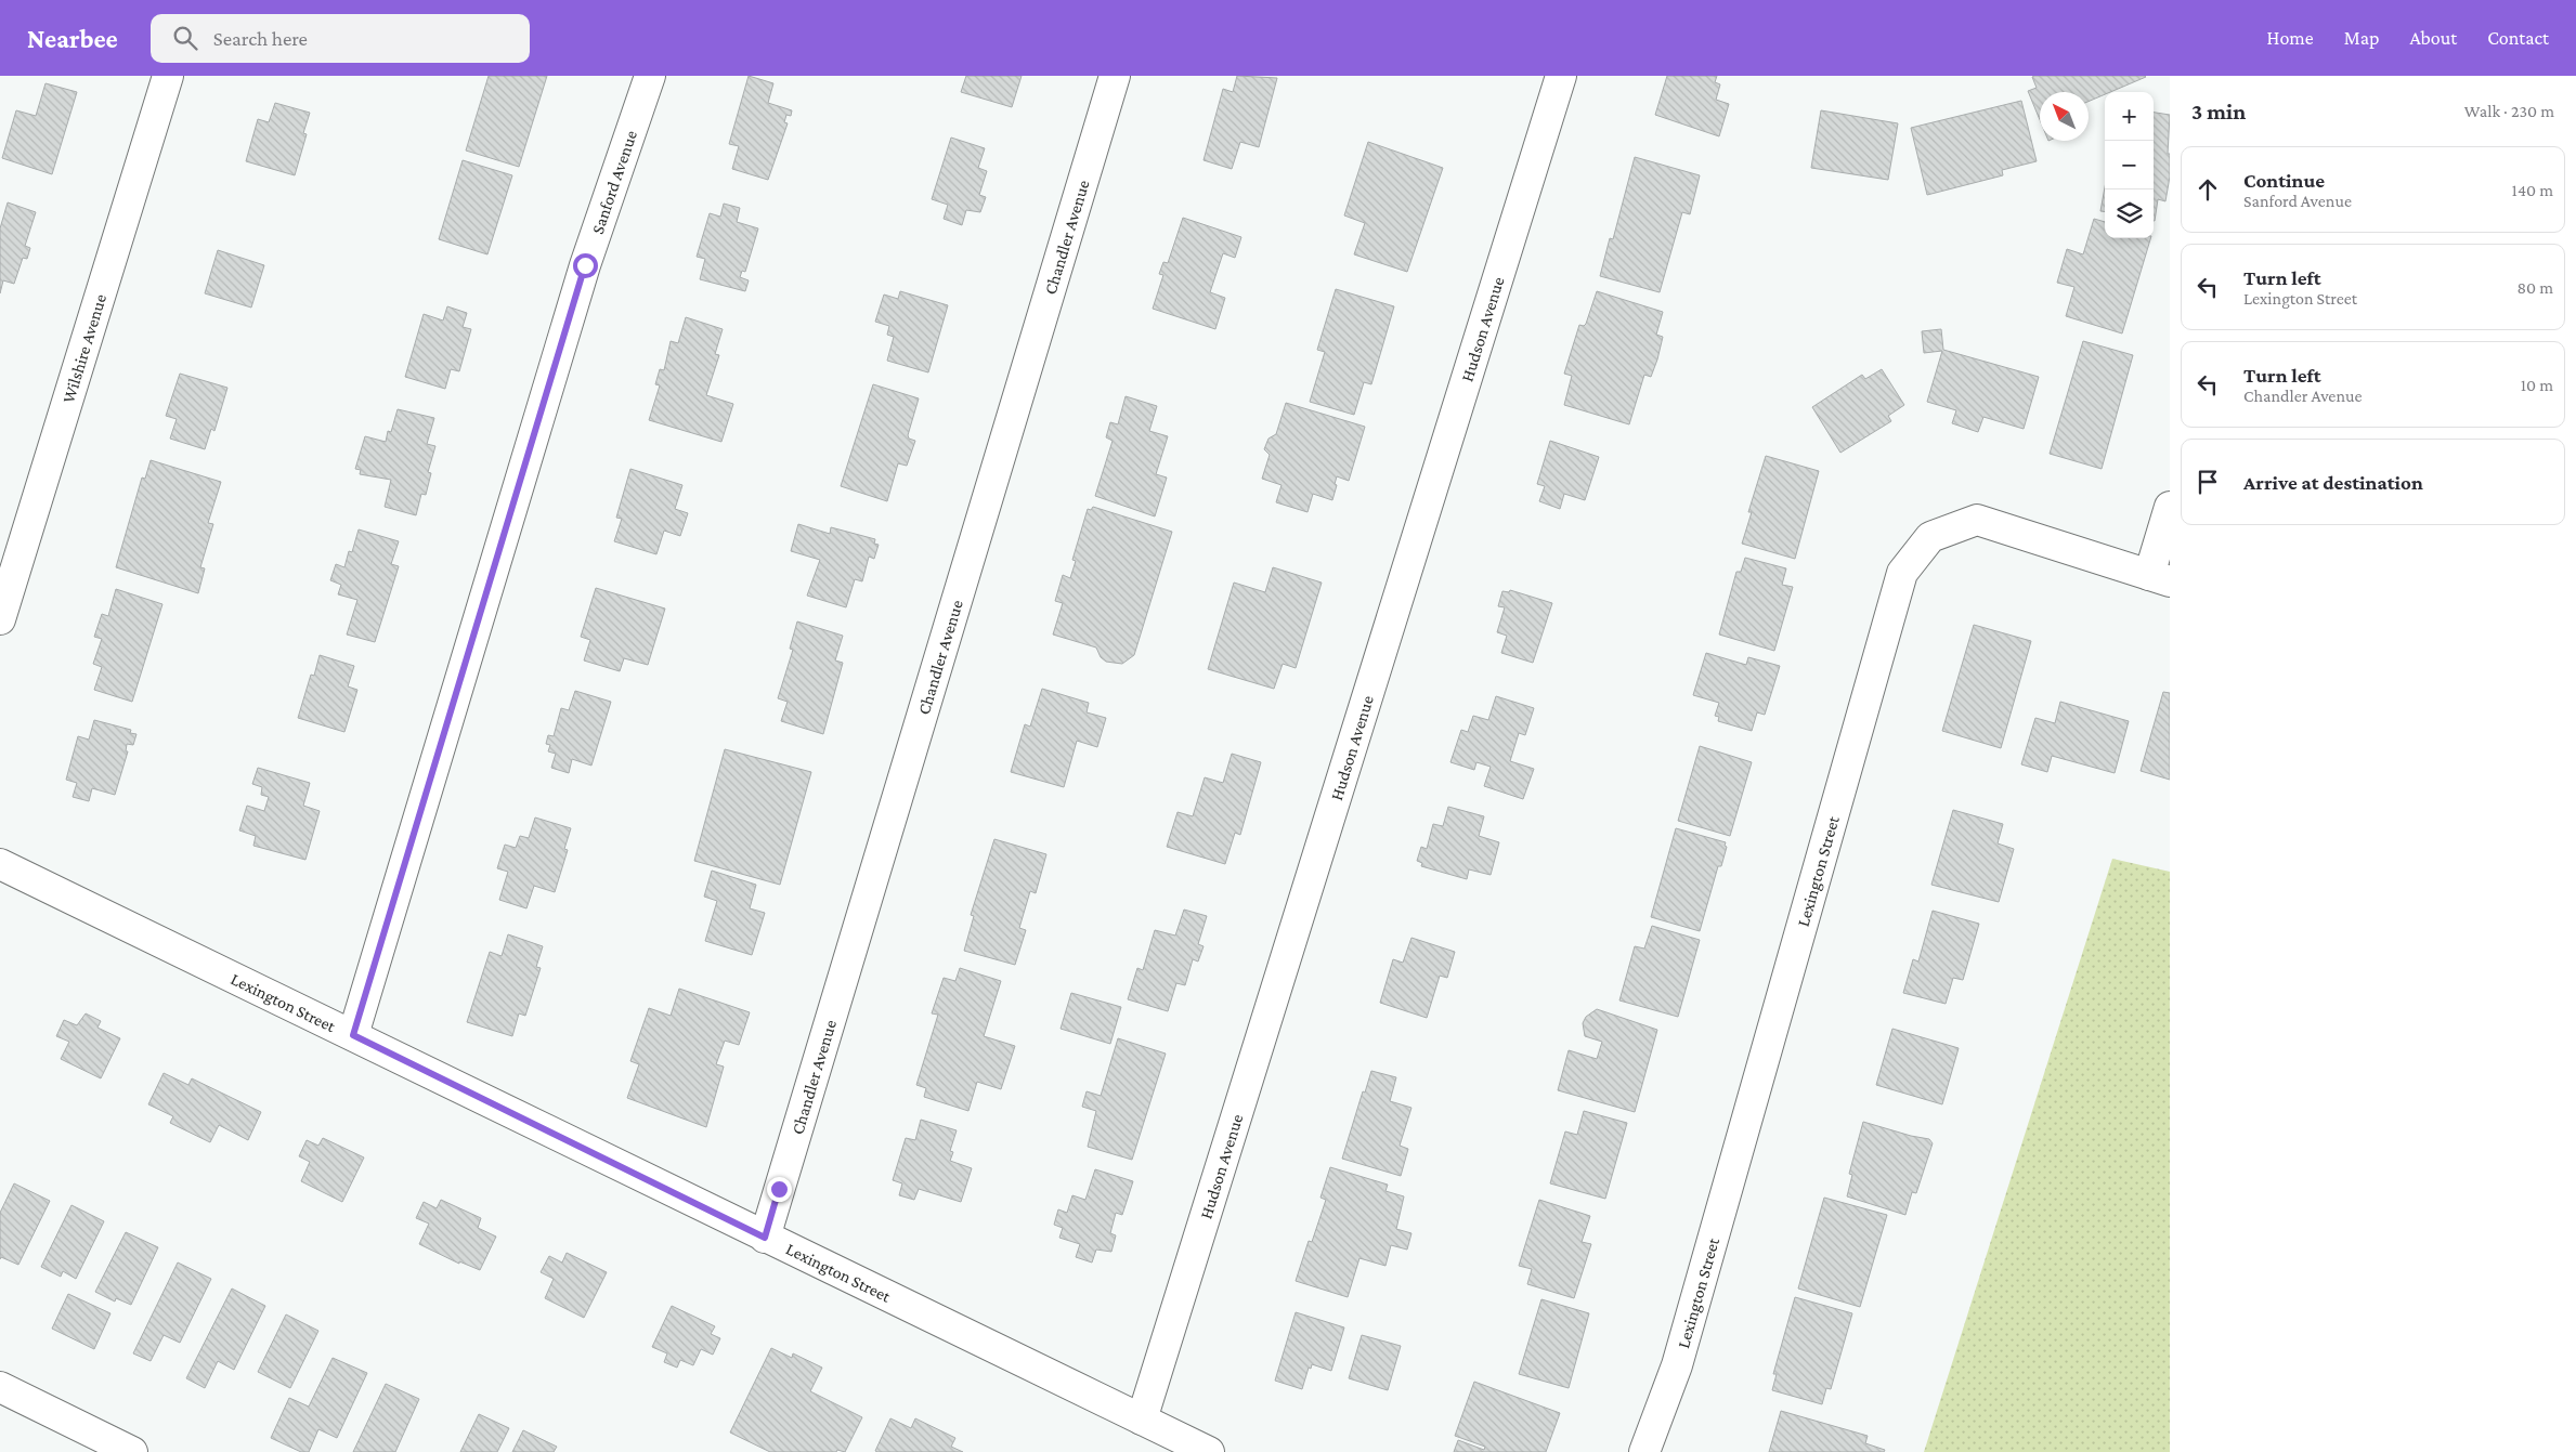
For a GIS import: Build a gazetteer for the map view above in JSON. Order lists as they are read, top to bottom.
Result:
{
  "streets": {
    "street": [
      "Sanford Avenue",
      "Chandler Avenue",
      "Hudson Avenue",
      "Wilshire Avenue",
      "Lexington Street"
    ]
  },
  "crossings": [
    ["Sanford Avenue", "Lexington Street"],
    ["Chandler Avenue", "Lexington Street"],
    ["Hudson Avenue", "Lexington Street"]
  ],
  "north": "top left",
  "page": {
    "header": "Nearbee",
    "search": "Search here",
    "nav": [
      "Home",
      "Map",
      "About",
      "Contact"
    ],
    "heading": ["3 min", "Walk · 230 m"],
    "map_buttons": ["+", "−"],
    "list": [
      ["Continue", "Sanford Avenue", "140 m"],
      ["Turn left", "Lexington Street", "80 m"],
      ["Turn left", "Chandler Avenue", "10 m"],
      "Arrive at destination"
    ]
  }
}
